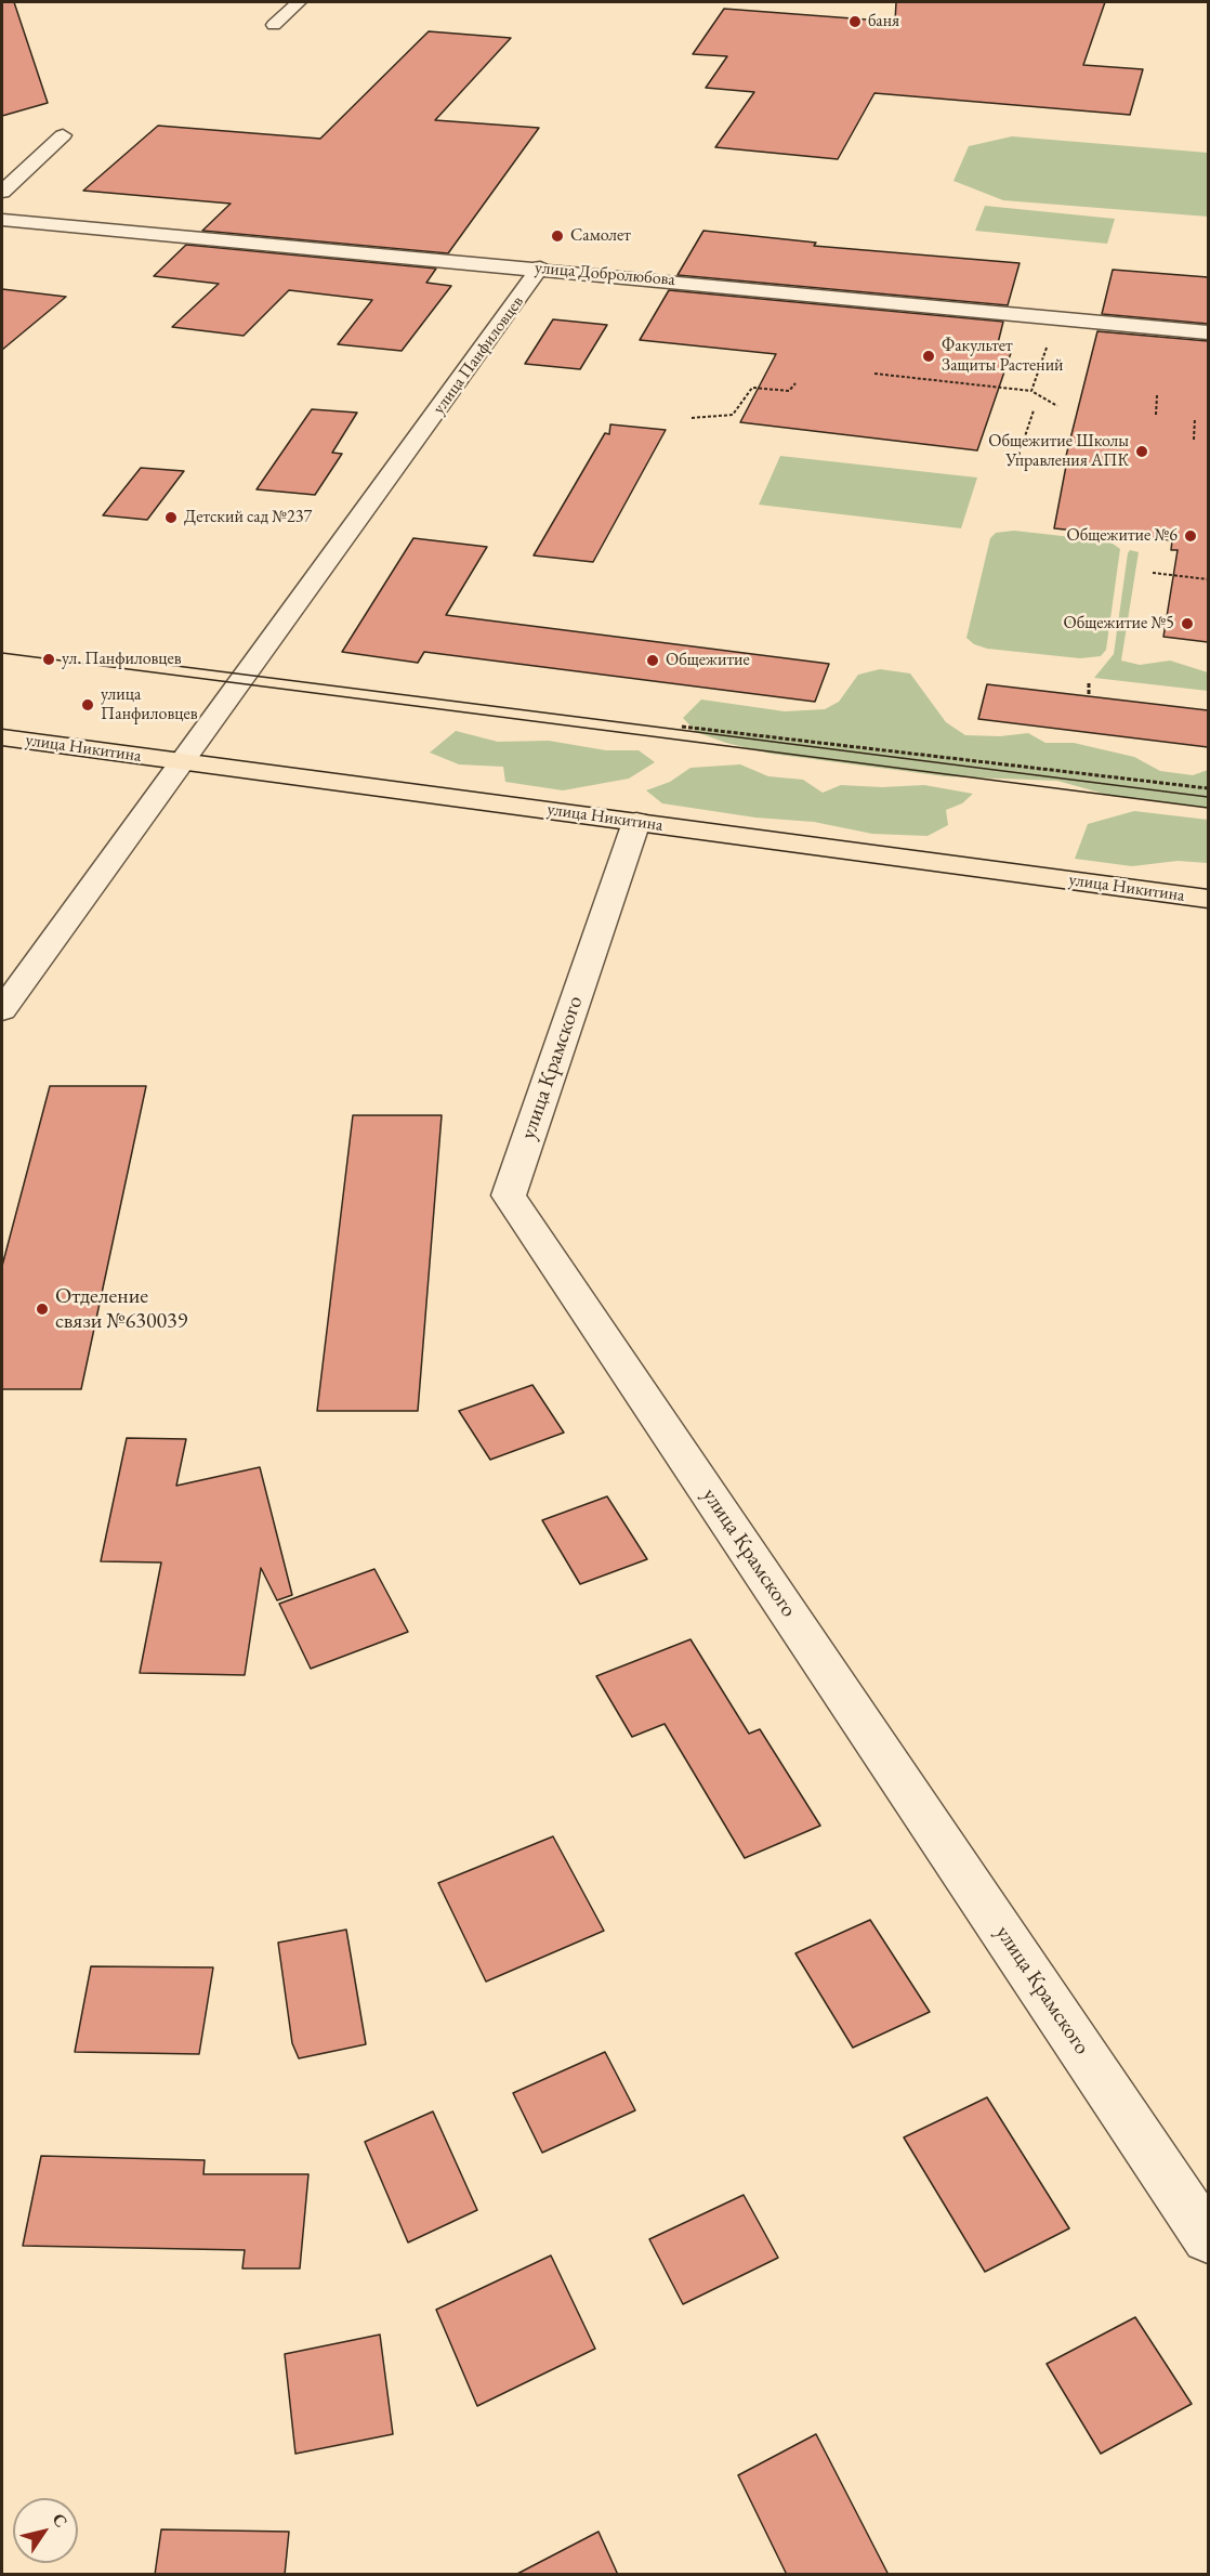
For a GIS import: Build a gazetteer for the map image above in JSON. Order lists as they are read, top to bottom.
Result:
{
  "streets": {
    "main road": ["улица Никитина"],
    "street": ["улица Добролюбова", "улица Панфиловцев", "улица Крамского"]
  },
  "crossings": [
    ["улица Добролюбова", "улица Панфиловцев"],
    ["улица Панфиловцев", "улица Никитина"],
    ["улица Никитина", "улица Крамского"]
  ],
  "places": [
    "баня",
    "Самолет",
    "Факультет Защиты Растений",
    "Общежитие Школы Управления АПК",
    "Детский сад №237",
    "Общежитие №6",
    "Общежитие №5",
    "ул. Панфиловцев",
    "Общежитие",
    "улица Панфиловцев",
    "Отделение связи №630039"
  ],
  "north": "top right"
}
